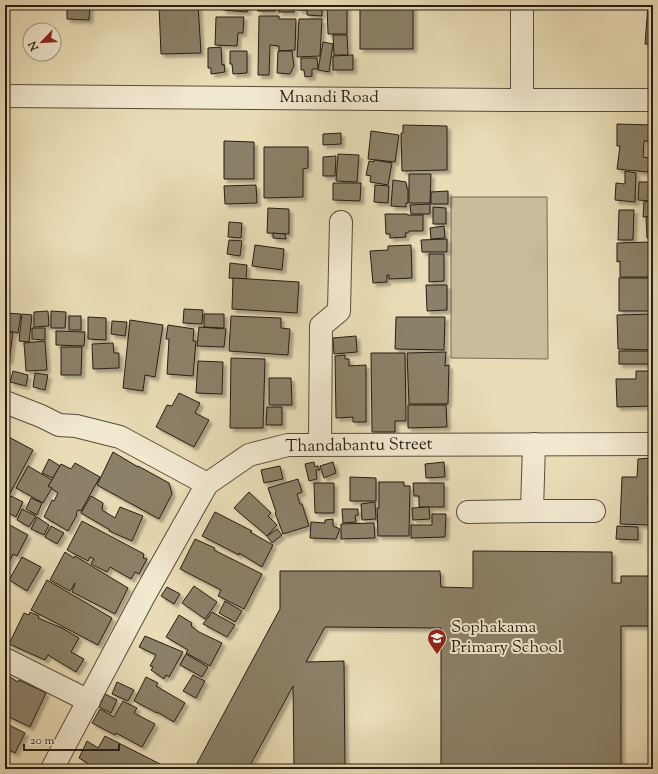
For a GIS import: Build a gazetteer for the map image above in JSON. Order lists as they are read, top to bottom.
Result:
{
  "streets": {
    "street": ["Mnandi Road", "Thandabantu Street"]
  },
  "places": {
    "school or university": ["Sophakama Primary School"]
  },
  "scale_bar": "20 m",
  "north": "bottom left"
}
